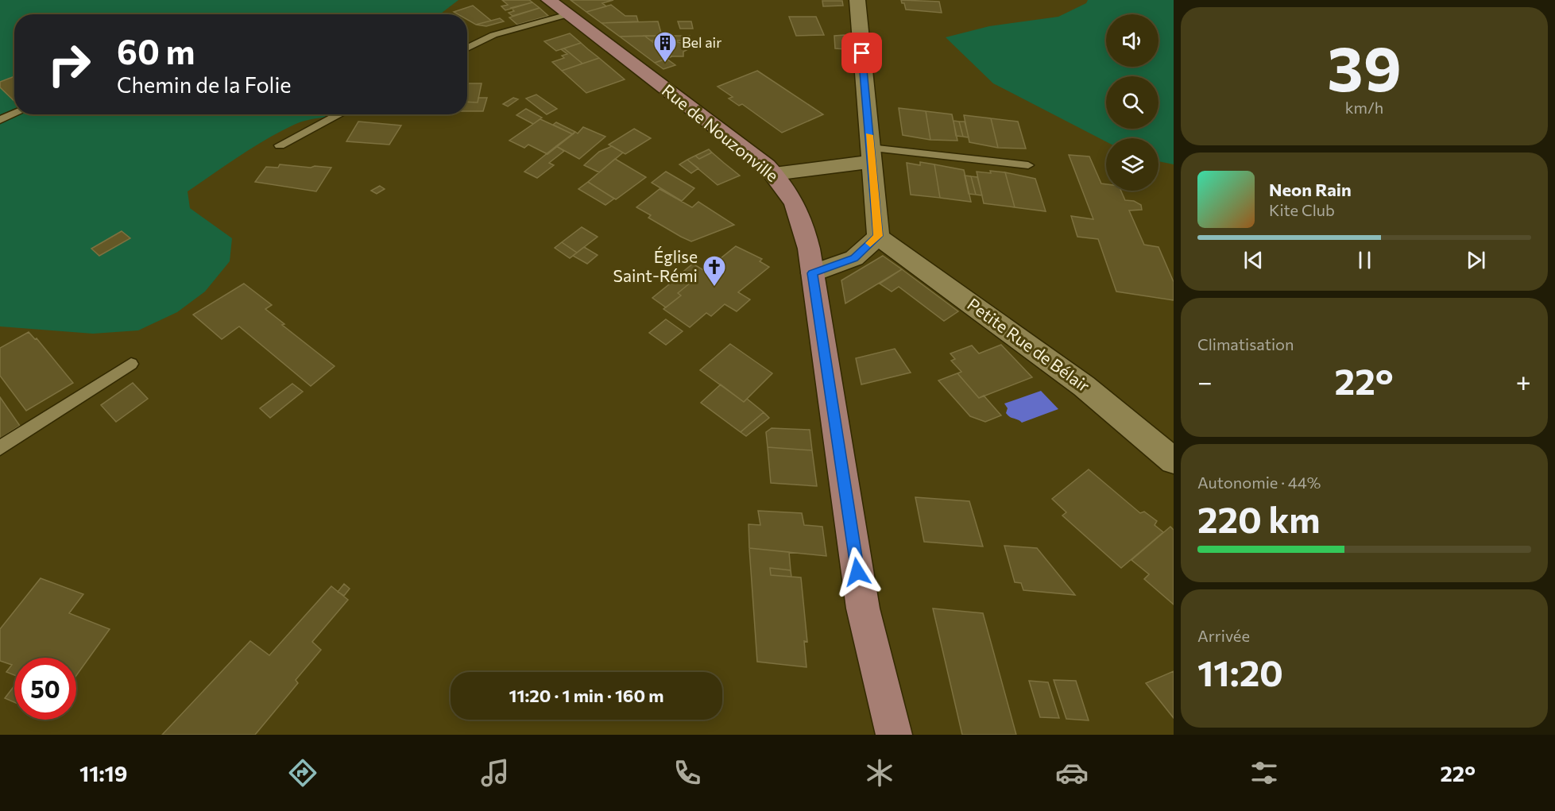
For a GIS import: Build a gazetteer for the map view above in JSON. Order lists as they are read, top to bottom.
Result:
{
  "streets": {
    "main road": ["Rue de Nouzonville"],
    "street": ["Petite Rue de Bélair"]
  },
  "places": {
    "building": ["Bel air"],
    "church": ["Église Saint-Rémi"]
  },
  "page": {
    "tile": [
      ["39", "km/h"],
      "Climatisation",
      ["Autonomie · 44%", "220 km"],
      ["Arrivée", "11:20"]
    ],
    "turn": ["60 m", "Chemin de la Folie"],
    "song": ["Neon Rain", "Kite Club"],
    "heat": ["−", "22°", "+"],
    "limit": "50",
    "trip": "11:20 · 1 min · 160 m",
    "tabs": ["11:19", "22°"]
  }
}
